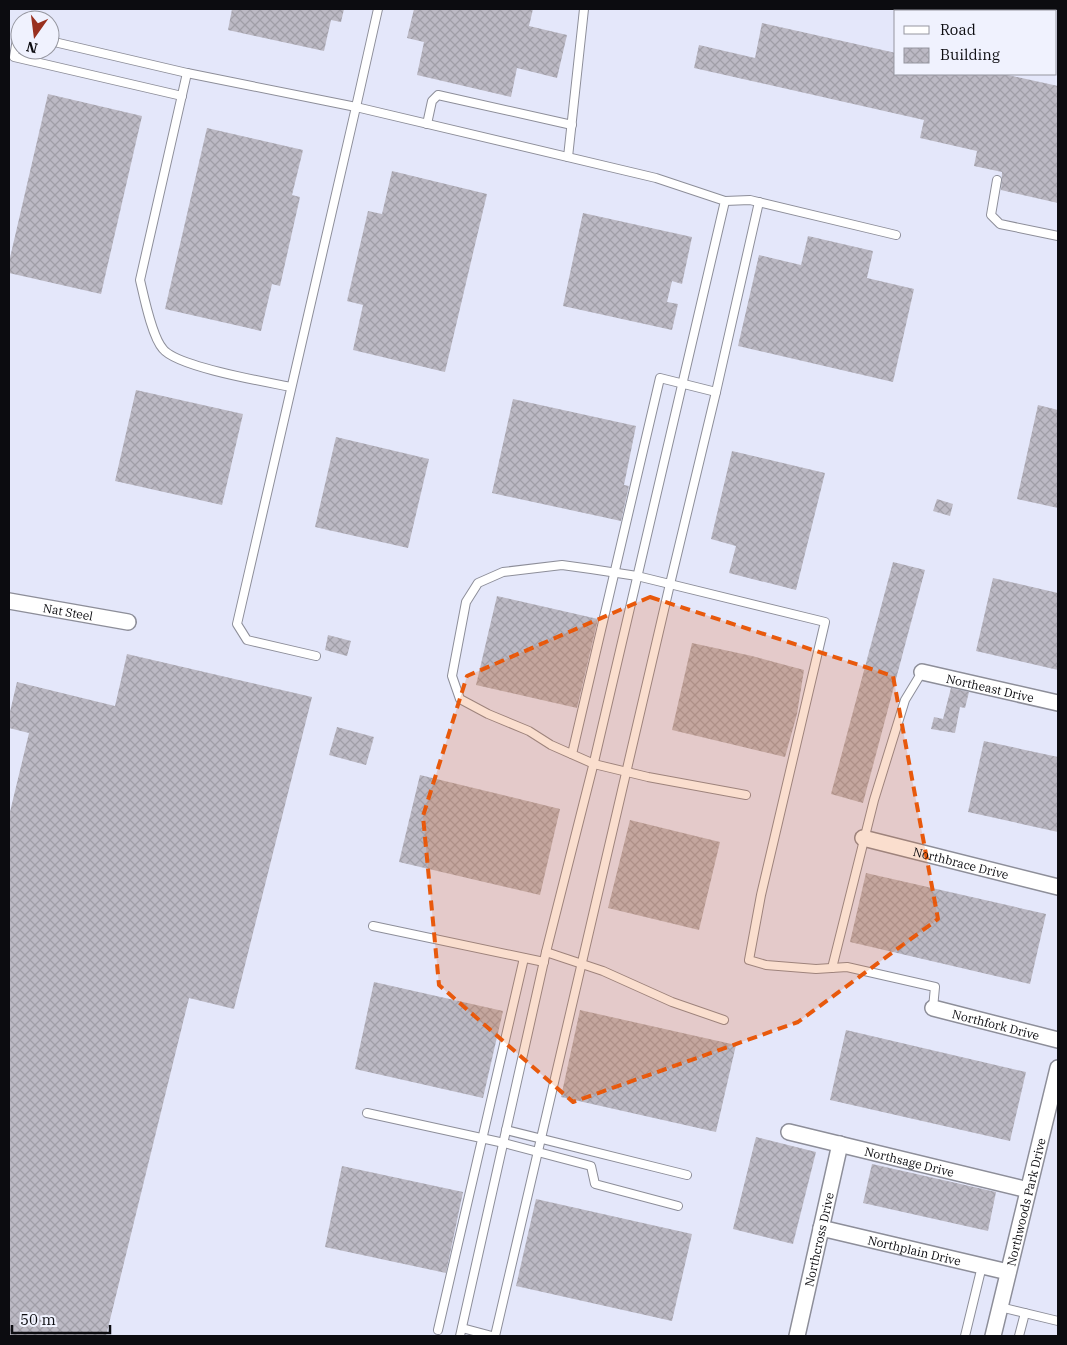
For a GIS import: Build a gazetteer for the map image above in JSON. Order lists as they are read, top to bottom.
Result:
{
  "streets": {
    "street": [
      "Nat Steel",
      "Northeast Drive",
      "Northbrace Drive",
      "Northfork Drive",
      "Northsage Drive",
      "Northwoods Park Drive",
      "Northcross Drive",
      "Northplain Drive"
    ]
  },
  "crossings": [
    ["Northsage Drive", "Northwoods Park Drive"],
    ["Northsage Drive", "Northcross Drive"],
    ["Northwoods Park Drive", "Northplain Drive"],
    ["Northcross Drive", "Northplain Drive"]
  ],
  "legend": ["Road", "Building"],
  "scale_bar": "50 m",
  "north": "bottom"
}
